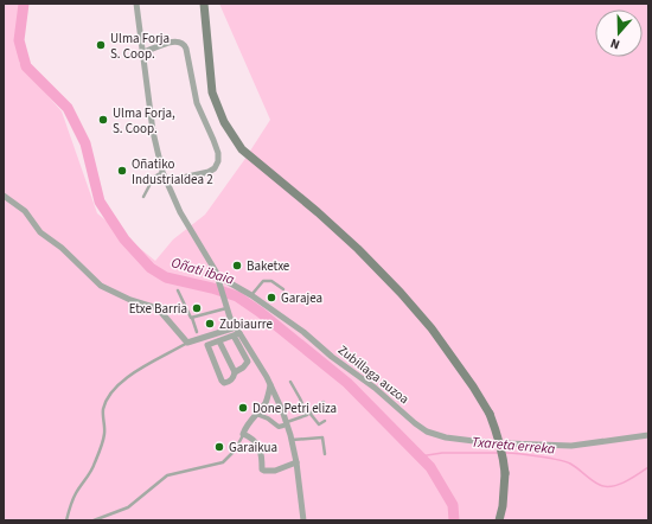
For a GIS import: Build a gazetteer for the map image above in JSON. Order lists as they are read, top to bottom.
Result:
{
  "streets": {
    "street": ["Zubillaga auzoa"]
  },
  "water": ["Oñati ibaia", "Txareta erreka"],
  "places": [
    "Ulma Forja S. Coop.",
    "Ulma Forja, S. Coop.",
    "Oñatiko Industrialdea 2",
    "Baketxe",
    "Garajea",
    "Etxe Barria",
    "Zubiaurre",
    "Done Petri eliza",
    "Garaikua"
  ],
  "north": "bottom"
}
